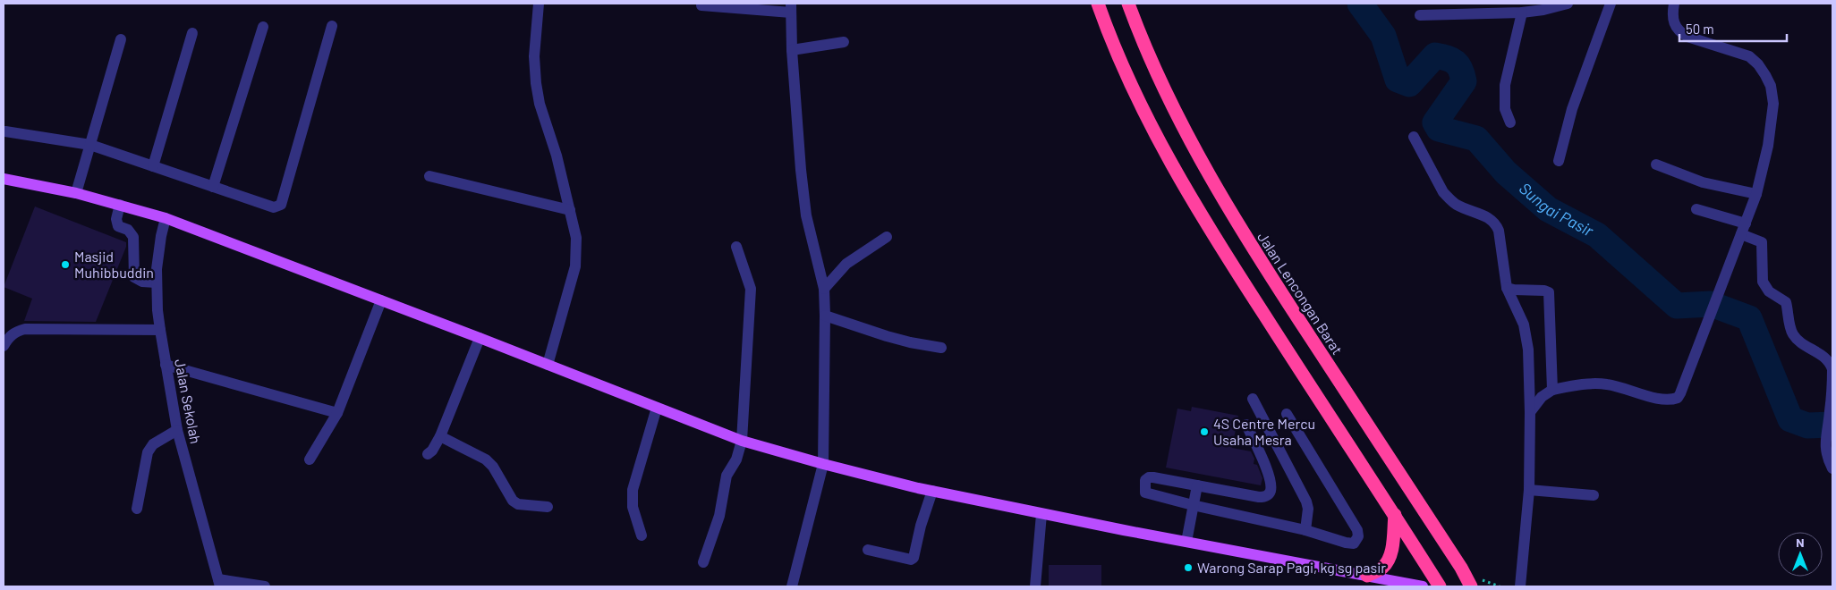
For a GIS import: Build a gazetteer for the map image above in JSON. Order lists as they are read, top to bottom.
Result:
{
  "streets": {
    "highway": ["Jalan Lencongan Barat"],
    "street": ["Jalan Sekolah"]
  },
  "water": ["Sungai Pasir"],
  "places": ["Masjid Muhibbuddin", "4S Centre Mercu Usaha Mesra", "Warong Sarap Pagi, kg sg pasir"],
  "scale_bar": "50 m",
  "north": "top"
}
